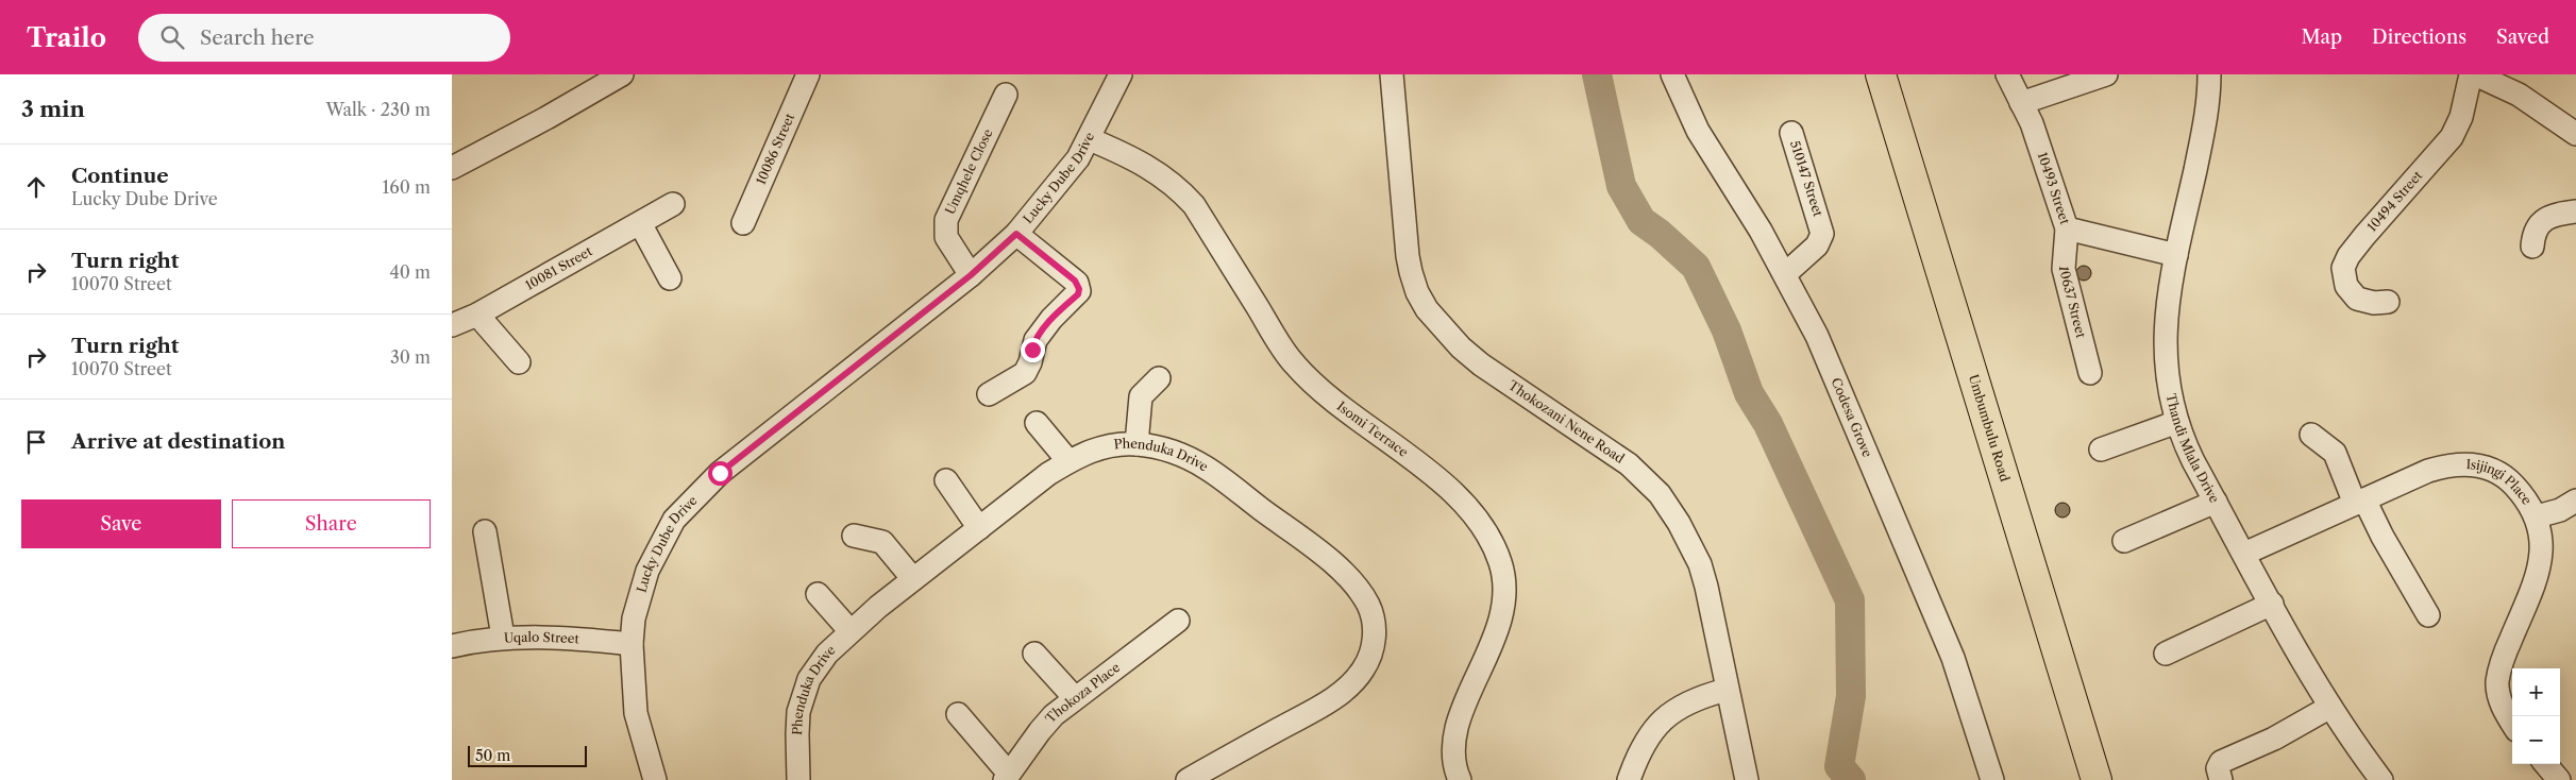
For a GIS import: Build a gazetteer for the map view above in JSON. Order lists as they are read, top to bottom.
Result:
{
  "streets": {
    "main road": ["Umbumbulu Road"],
    "street": [
      "10086 Street",
      "Umqhele Close",
      "Lucky Dube Drive",
      "510147 Street",
      "10493 Street",
      "10494 Street",
      "10081 Street",
      "10637 Street",
      "Codesa Grove",
      "Thokozani Nene Road",
      "Isomi Terrace",
      "Thandi Mlala Drive",
      "Phenduka Drive",
      "Isijingi Place",
      "Uqalo Street",
      "Thokoza Place"
    ]
  },
  "crossings": [
    ["Umqhele Close", "Lucky Dube Drive"],
    ["Lucky Dube Drive", "Isomi Terrace"],
    ["Lucky Dube Drive", "Uqalo Street"],
    ["510147 Street", "Codesa Grove"],
    ["10493 Street", "10637 Street"],
    ["10493 Street", "Thandi Mlala Drive"],
    ["Thandi Mlala Drive", "Isijingi Place"]
  ],
  "scale_bar": "50 m",
  "page": {
    "header": "Trailo",
    "search": "Search here",
    "nav": ["Map", "Directions", "Saved"],
    "heading": ["3 min", "Walk · 230 m"],
    "list": [
      ["Continue", "Lucky Dube Drive", "160 m"],
      ["Turn right", "10070 Street", "40 m"],
      ["Turn right", "10070 Street", "30 m"],
      "Arrive at destination"
    ],
    "buttons": ["Save", "Share"],
    "map_buttons": ["+", "−"],
    "scale": "50 m"
  }
}
